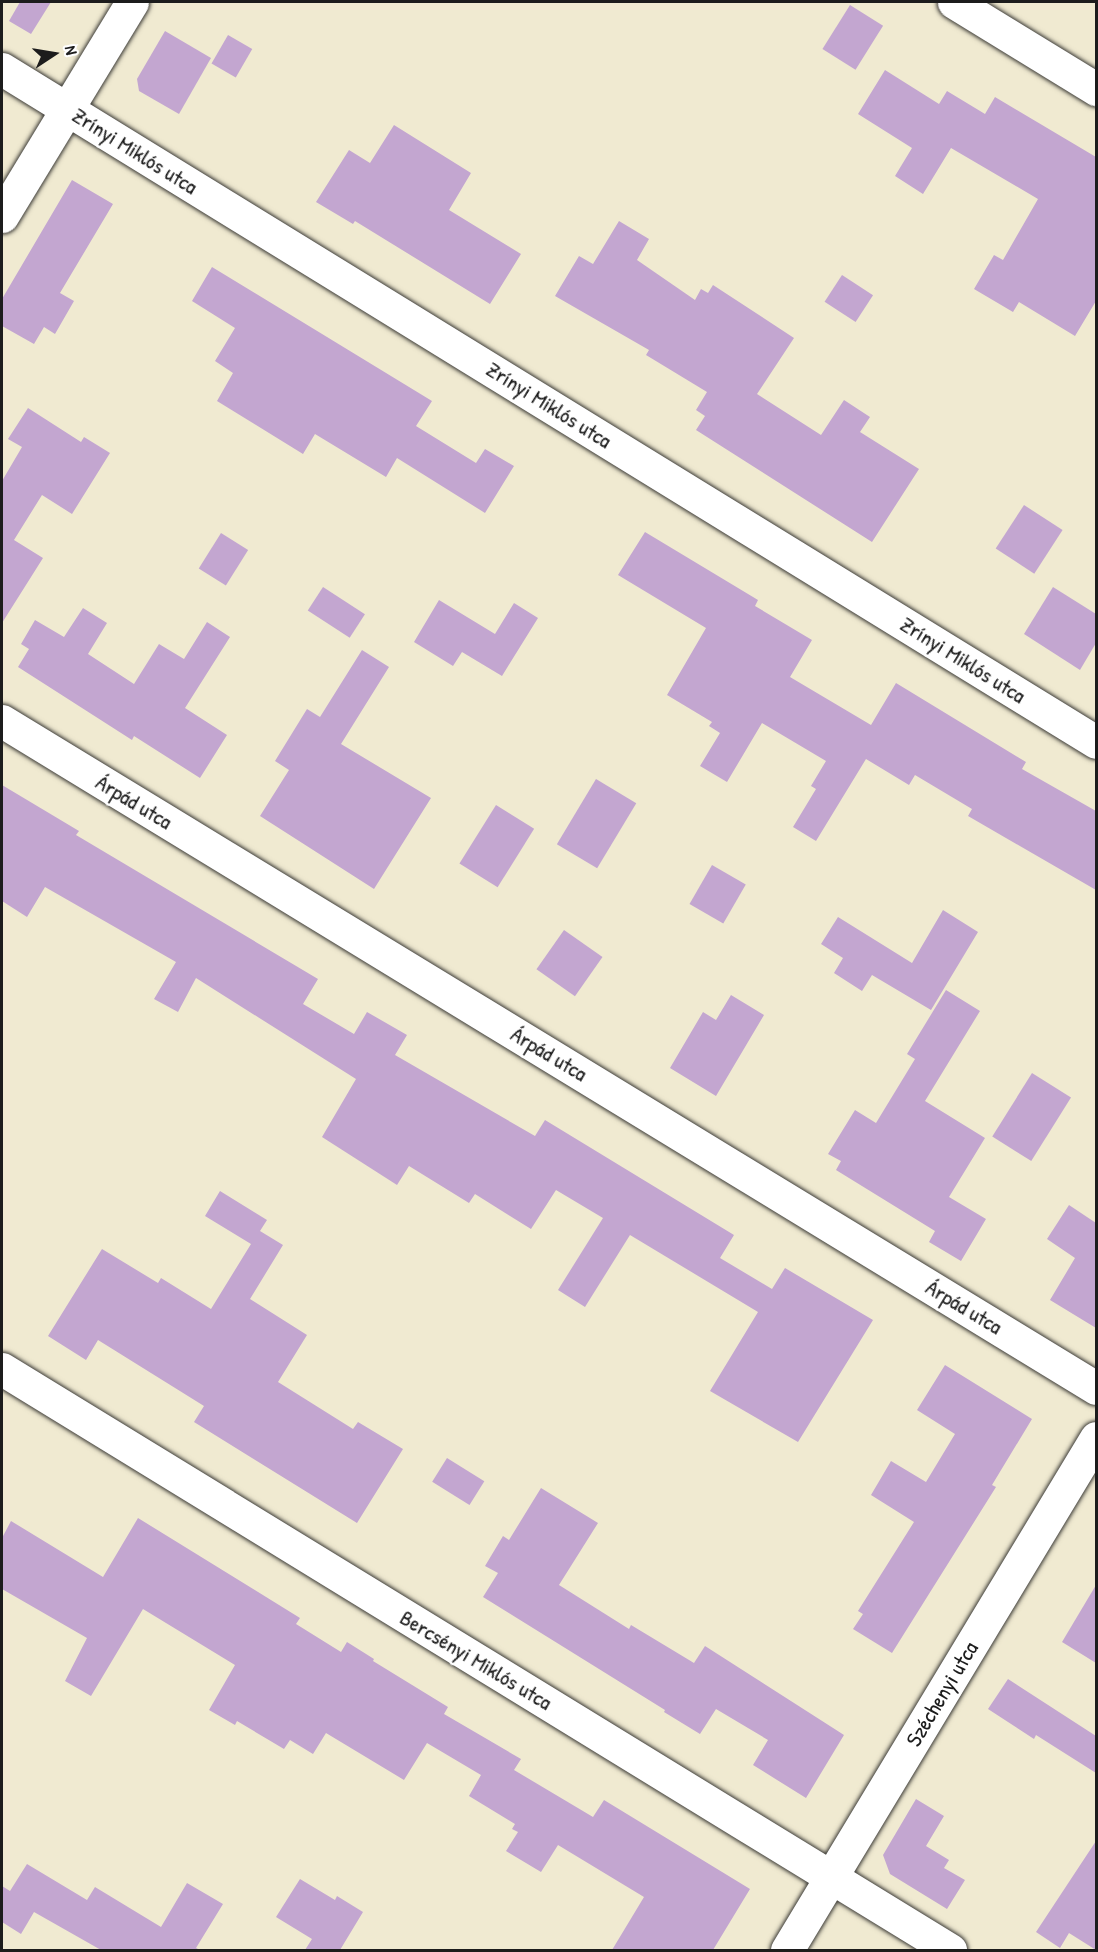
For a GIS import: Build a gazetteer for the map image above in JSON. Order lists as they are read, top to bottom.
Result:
{
  "streets": {
    "street": [
      "Zrínyi Miklós utca",
      "Árpád utca",
      "Bercsényi Miklós utca",
      "Széchenyi utca"
    ]
  },
  "crossings": [
    ["Bercsényi Miklós utca", "Széchenyi utca"]
  ],
  "north": "right"
}
